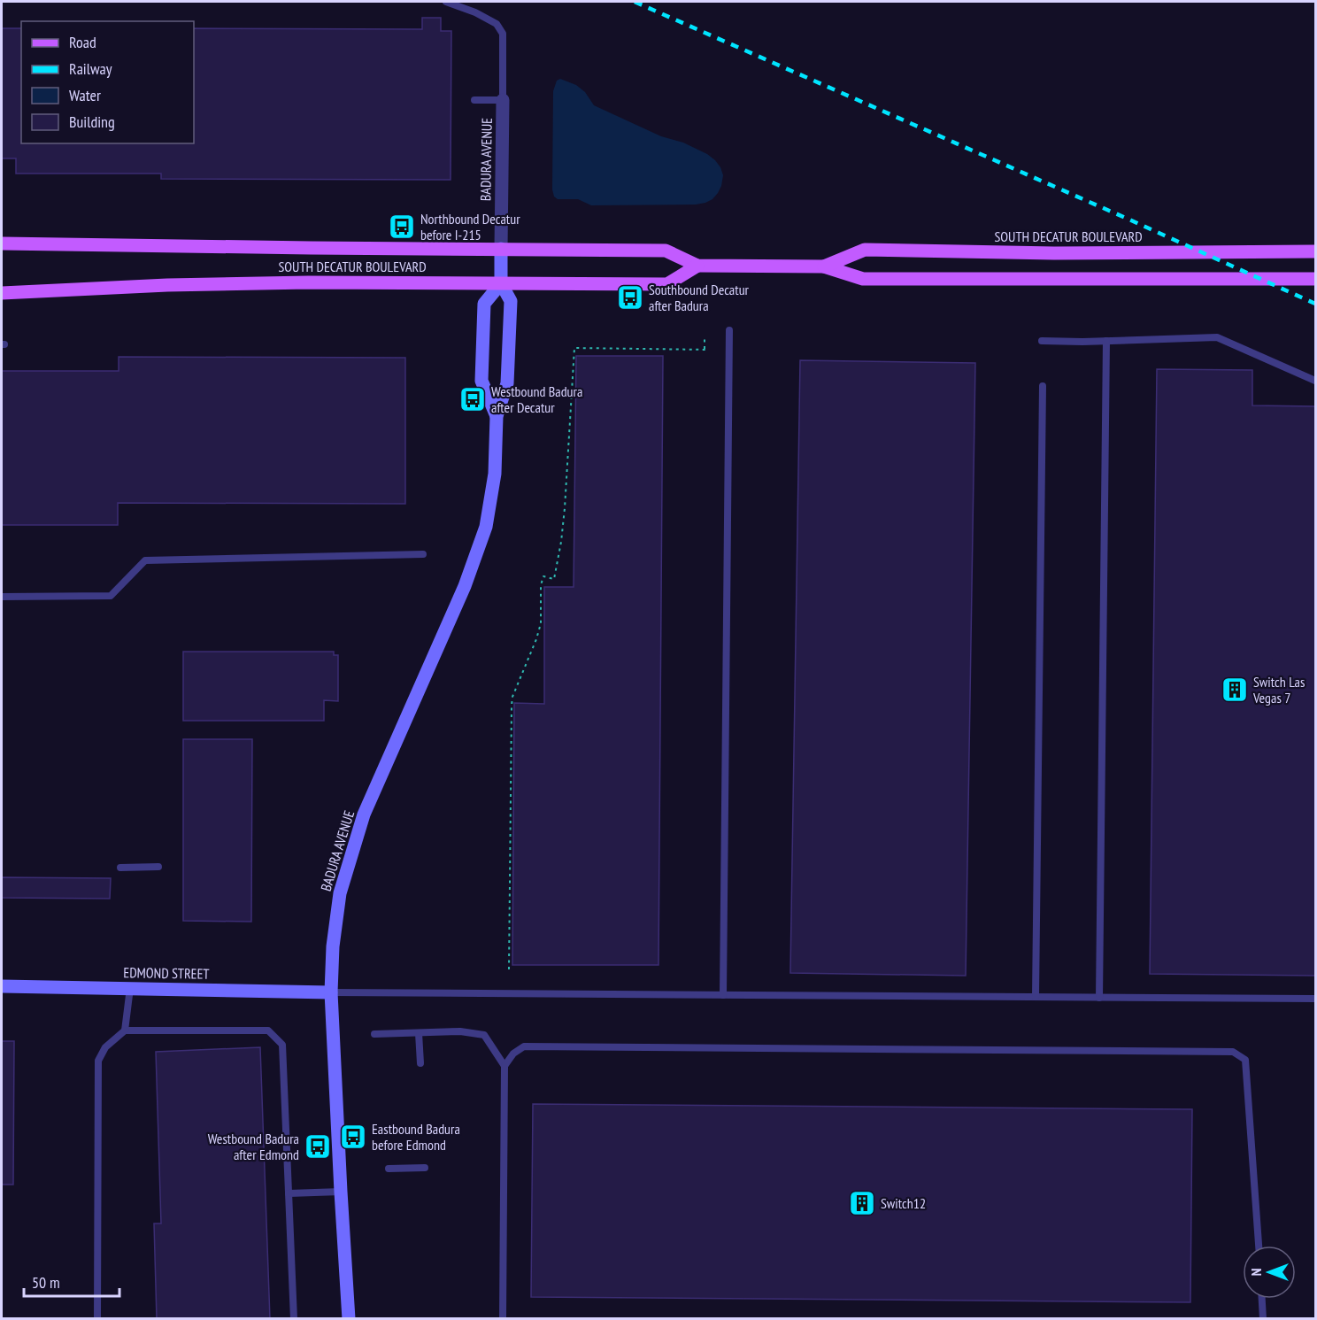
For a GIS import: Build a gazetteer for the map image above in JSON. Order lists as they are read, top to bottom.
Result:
{
  "streets": {
    "main road": ["BADURA AVENUE", "SOUTH DECATUR BOULEVARD", "EDMOND STREET"]
  },
  "crossings": [
    ["BADURA AVENUE", "SOUTH DECATUR BOULEVARD"],
    ["BADURA AVENUE", "EDMOND STREET"]
  ],
  "places": {
    "bus stop": [
      "Northbound Decatur before I-215",
      "Southbound Decatur after Badura",
      "Westbound Badura after Decatur",
      "Eastbound Badura before Edmond",
      "Westbound Badura after Edmond"
    ],
    "building": ["Switch Las Vegas 7", "Switch12"]
  },
  "legend": [
    "Road",
    "Railway",
    "Water",
    "Building"
  ],
  "scale_bar": "50 m",
  "north": "left"
}
